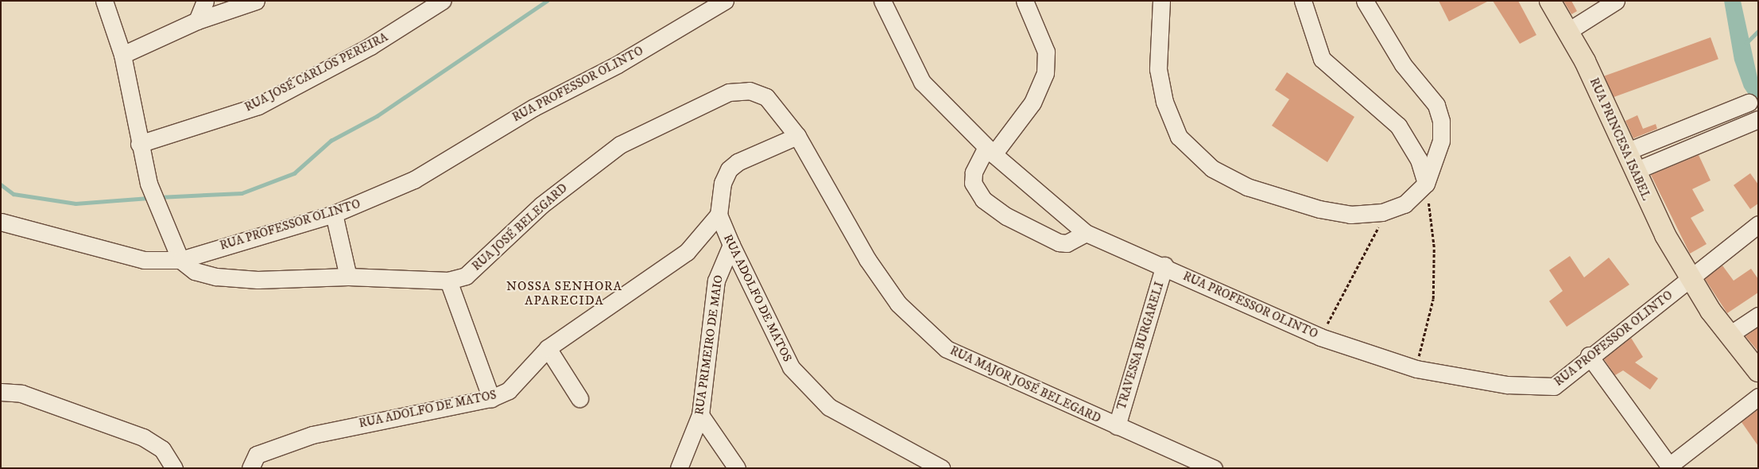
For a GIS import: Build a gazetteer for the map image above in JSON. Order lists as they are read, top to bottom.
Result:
{
  "streets": {
    "main road": ["RUA PRINCESA ISABEL"],
    "street": [
      "RUA JOSÉ CARLOS PEREIRA",
      "RUA PROFESSOR OLINTO",
      "RUA JOSÉ BELEGARD",
      "RUA ADOLFO DE MATOS",
      "RUA PRIMEIRO DE MAIO",
      "TRAVESSA BURGARELI",
      "RUA MAJOR JOSÉ BELEGARD"
    ]
  },
  "crossings": [
    ["RUA PROFESSOR OLINTO", "RUA PRINCESA ISABEL"],
    ["RUA PROFESSOR OLINTO", "RUA JOSÉ BELEGARD"],
    ["RUA PROFESSOR OLINTO", "TRAVESSA BURGARELI"],
    ["RUA JOSÉ BELEGARD", "RUA ADOLFO DE MATOS"],
    ["RUA JOSÉ BELEGARD", "RUA MAJOR JOSÉ BELEGARD"],
    ["RUA ADOLFO DE MATOS", "RUA PRIMEIRO DE MAIO"],
    ["RUA ADOLFO DE MATOS", "RUA MAJOR JOSÉ BELEGARD"],
    ["TRAVESSA BURGARELI", "RUA MAJOR JOSÉ BELEGARD"]
  ],
  "districts": ["NOSSA SENHORA APARECIDA"]
}
